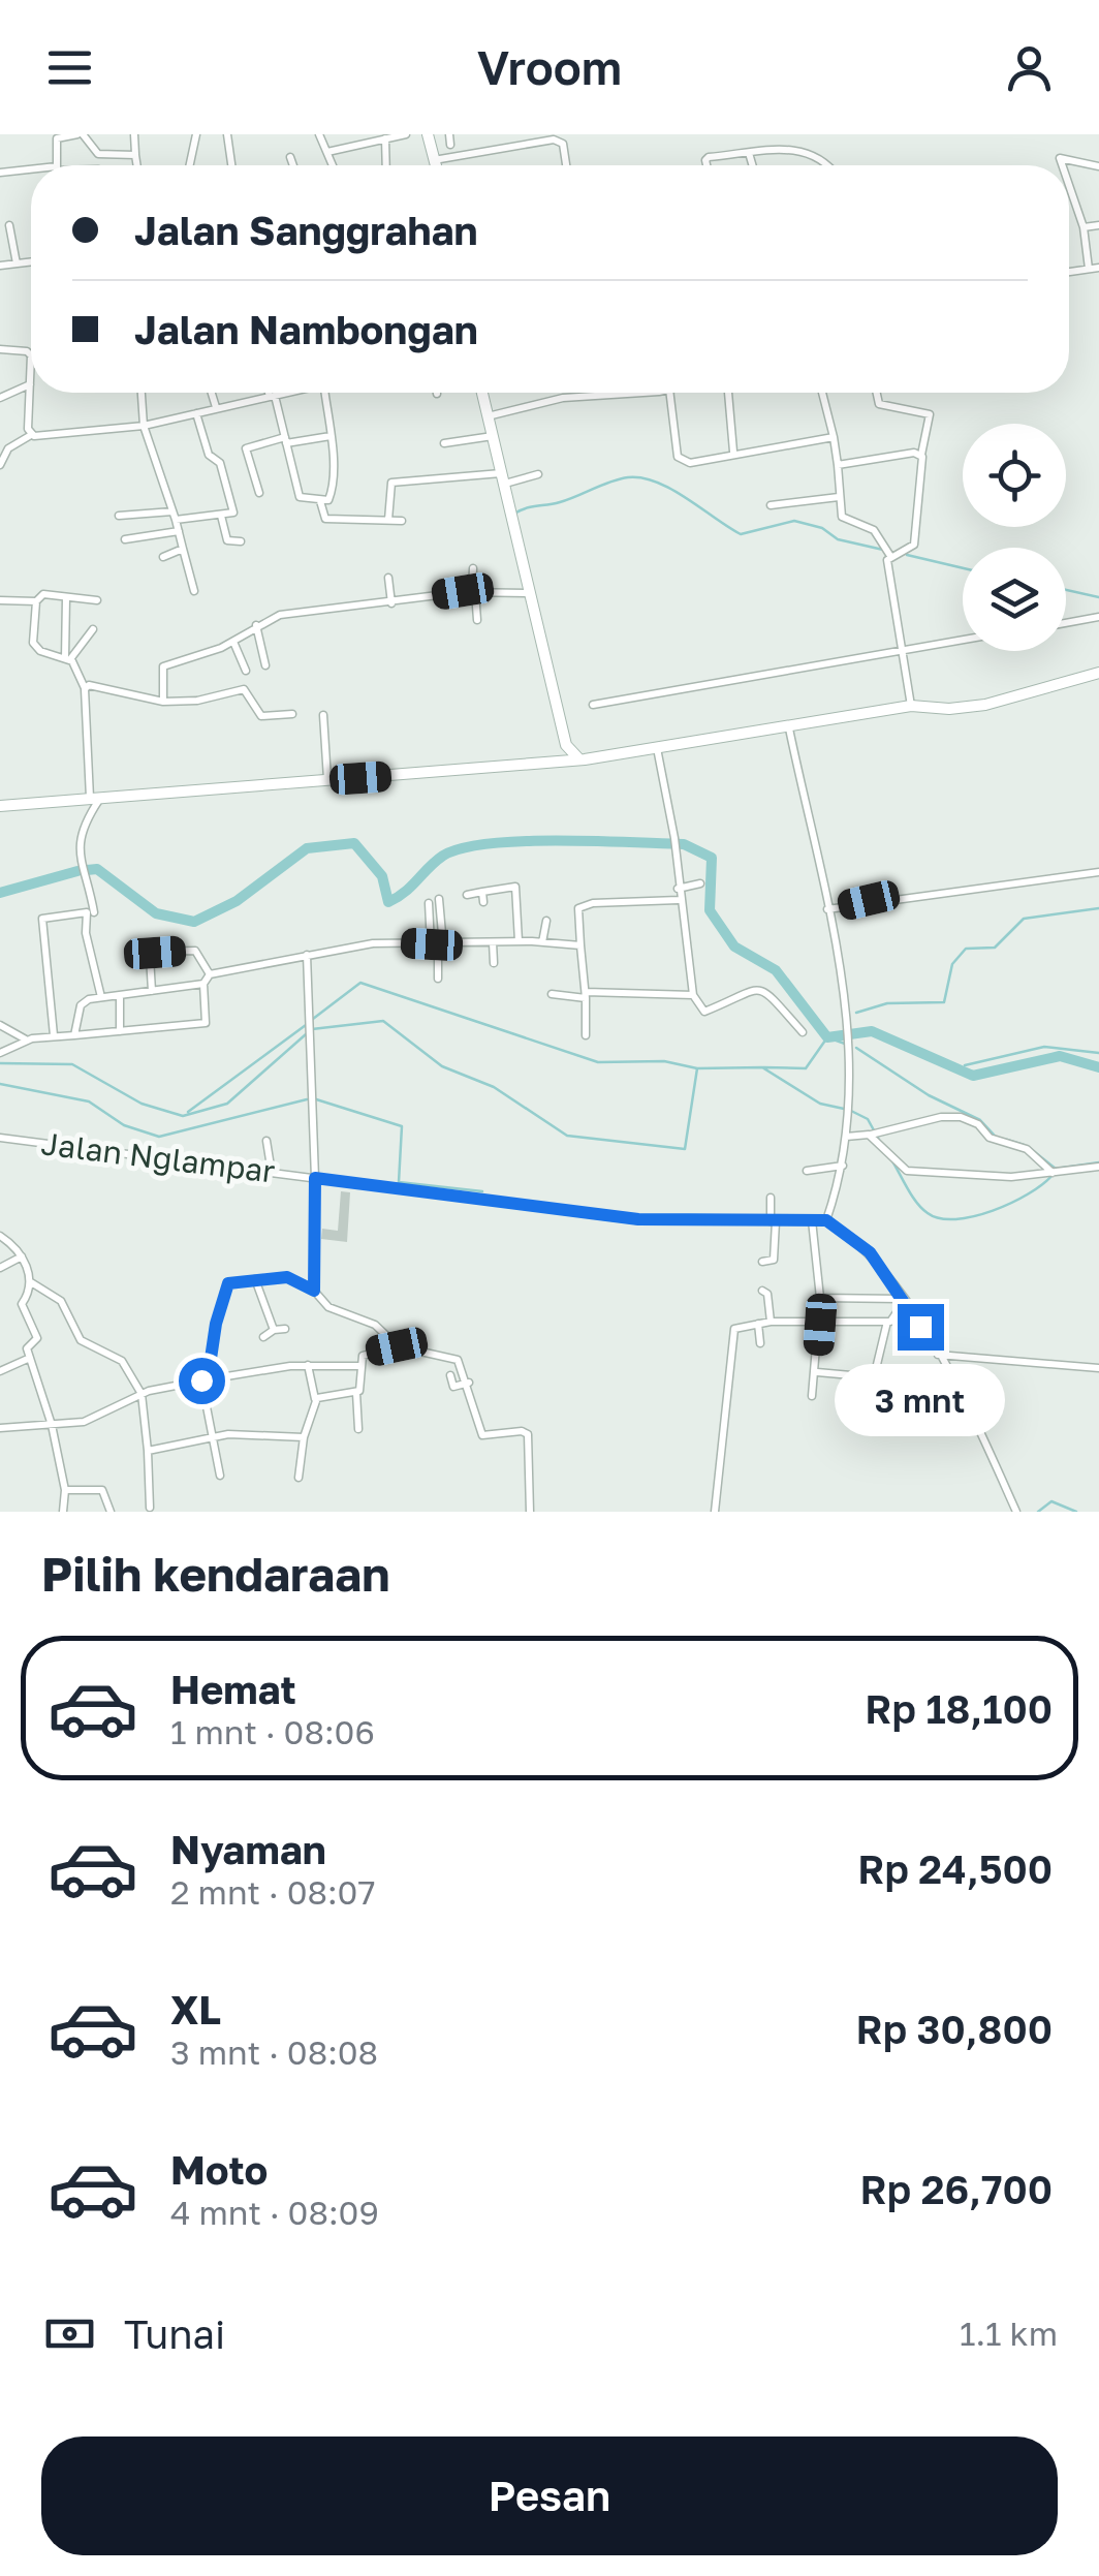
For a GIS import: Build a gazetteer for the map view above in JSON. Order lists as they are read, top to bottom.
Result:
{
  "streets": {
    "street": ["Jalan Nglampar"]
  },
  "page": {
    "header": "Vroom",
    "banner": ["Jalan Sanggrahan", "Jalan Nambongan"],
    "bubble": "3 mnt",
    "heading": "Pilih kendaraan",
    "list": [
      {
        "name": "Hemat",
        "note": "1 mnt · 08:06",
        "value": "Rp 18,100"
      },
      {
        "name": "Nyaman",
        "note": "2 mnt · 08:07",
        "value": "Rp 24,500"
      },
      {
        "name": "XL",
        "note": "3 mnt · 08:08",
        "value": "Rp 30,800"
      },
      {
        "name": "Moto",
        "note": "4 mnt · 08:09",
        "value": "Rp 26,700"
      }
    ],
    "pay": ["Tunai", "1.1 km"],
    "buttons": "Pesan"
  }
}
